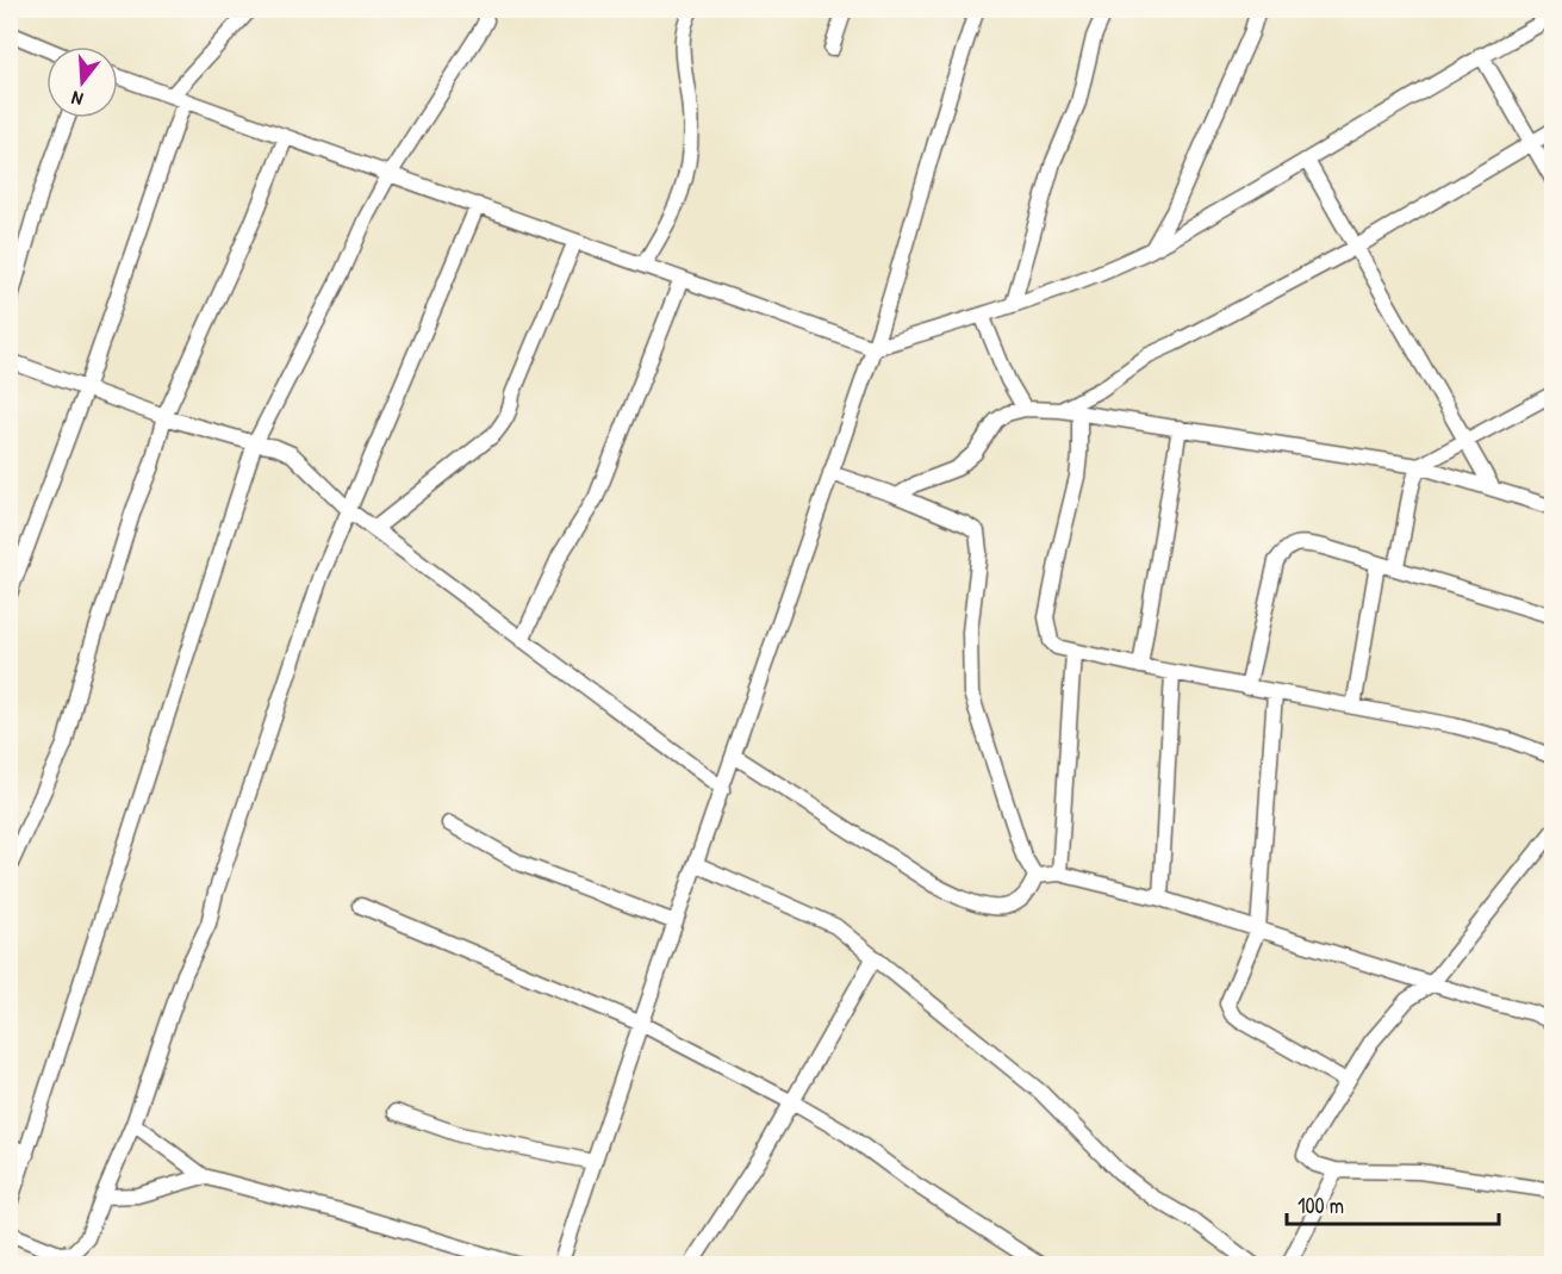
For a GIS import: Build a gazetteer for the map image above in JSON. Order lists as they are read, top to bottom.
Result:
{
  "scale_bar": "100 m",
  "north": "bottom"
}
